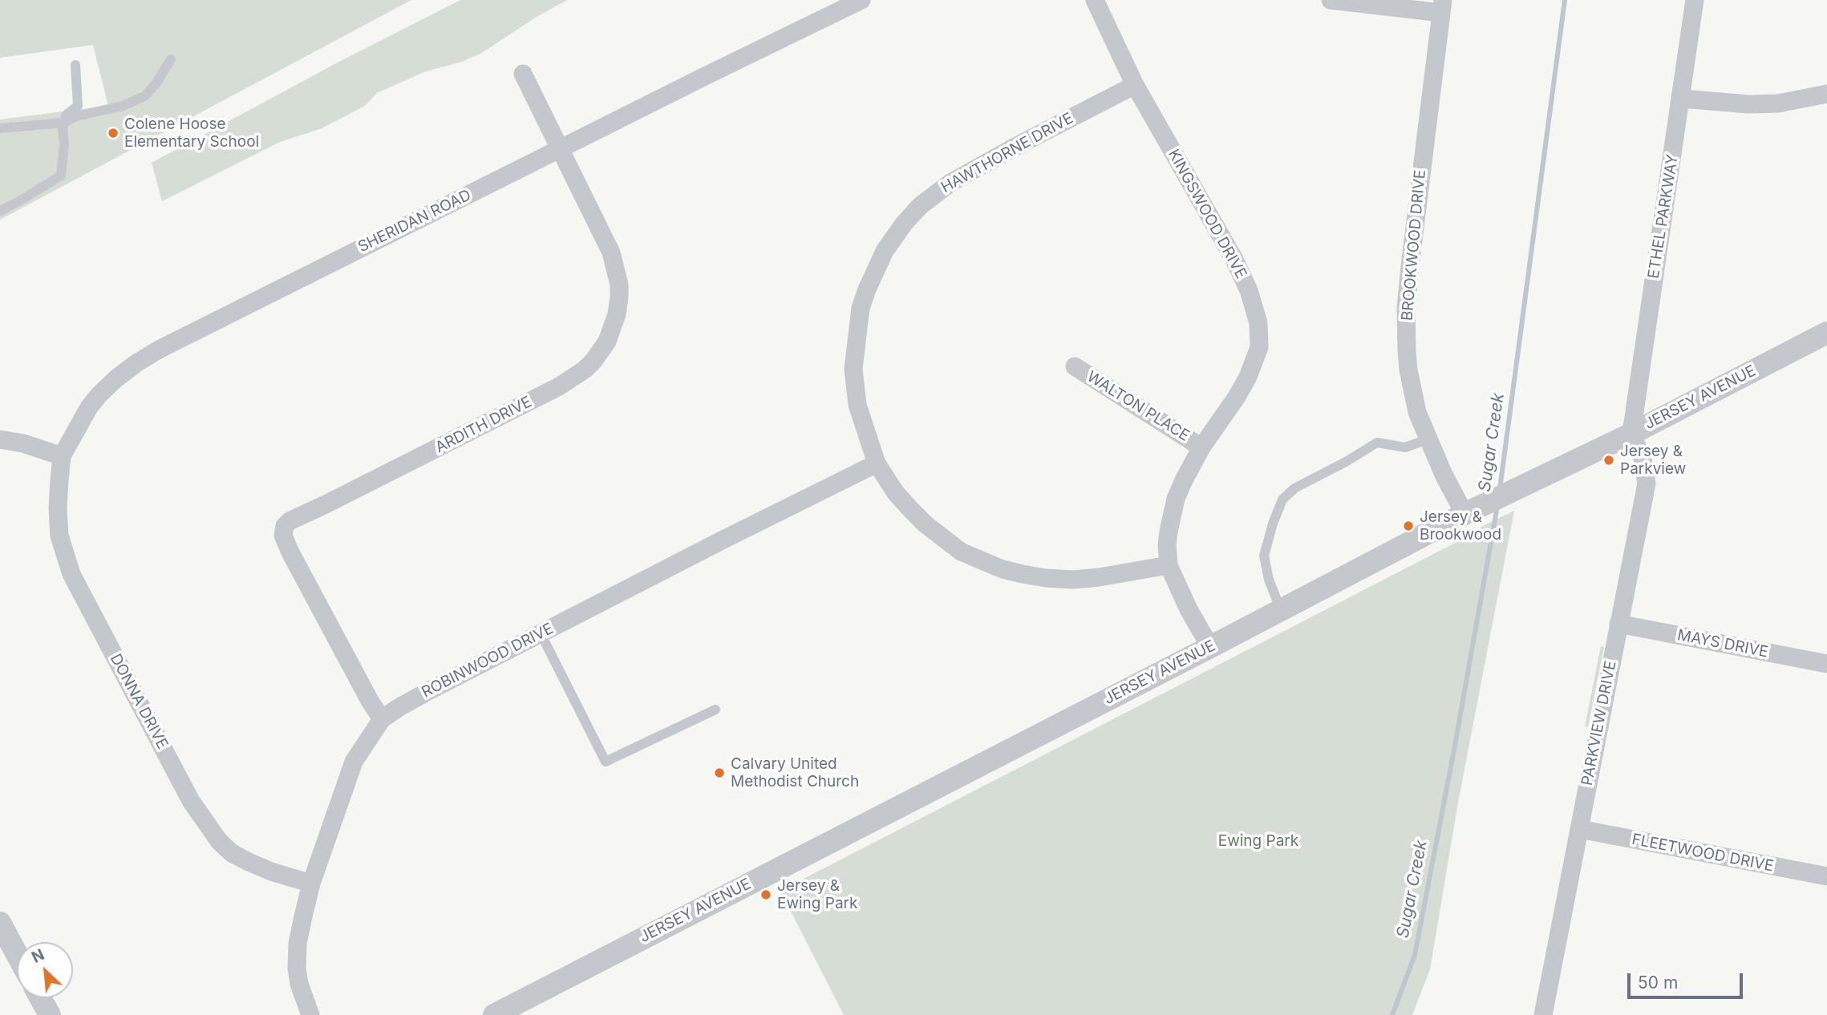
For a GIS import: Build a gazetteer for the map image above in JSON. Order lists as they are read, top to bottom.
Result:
{
  "streets": {
    "street": [
      "HAWTHORNE DRIVE",
      "KINGSWOOD DRIVE",
      "ETHEL PARKWAY",
      "SHERIDAN ROAD",
      "BROOKWOOD DRIVE",
      "JERSEY AVENUE",
      "WALTON PLACE",
      "ARDITH DRIVE",
      "MAYS DRIVE",
      "ROBINWOOD DRIVE",
      "DONNA DRIVE",
      "PARKVIEW DRIVE",
      "FLEETWOOD DRIVE"
    ]
  },
  "crossings": [
    ["HAWTHORNE DRIVE", "KINGSWOOD DRIVE"],
    ["HAWTHORNE DRIVE", "ROBINWOOD DRIVE"],
    ["KINGSWOOD DRIVE", "JERSEY AVENUE"],
    ["KINGSWOOD DRIVE", "WALTON PLACE"],
    ["ETHEL PARKWAY", "JERSEY AVENUE"],
    ["ETHEL PARKWAY", "PARKVIEW DRIVE"],
    ["SHERIDAN ROAD", "ARDITH DRIVE"],
    ["SHERIDAN ROAD", "DONNA DRIVE"],
    ["BROOKWOOD DRIVE", "JERSEY AVENUE"],
    ["JERSEY AVENUE", "PARKVIEW DRIVE"],
    ["ARDITH DRIVE", "ROBINWOOD DRIVE"],
    ["MAYS DRIVE", "PARKVIEW DRIVE"],
    ["ROBINWOOD DRIVE", "DONNA DRIVE"],
    ["PARKVIEW DRIVE", "FLEETWOOD DRIVE"]
  ],
  "water": ["Sugar Creek"],
  "parks": ["Ewing Park"],
  "places": [
    "Colene Hoose Elementary School",
    "Jersey & Parkview",
    "Jersey & Brookwood",
    "Calvary United Methodist Church",
    "Jersey & Ewing Park"
  ],
  "scale_bar": "50 m",
  "north": "top left"
}
